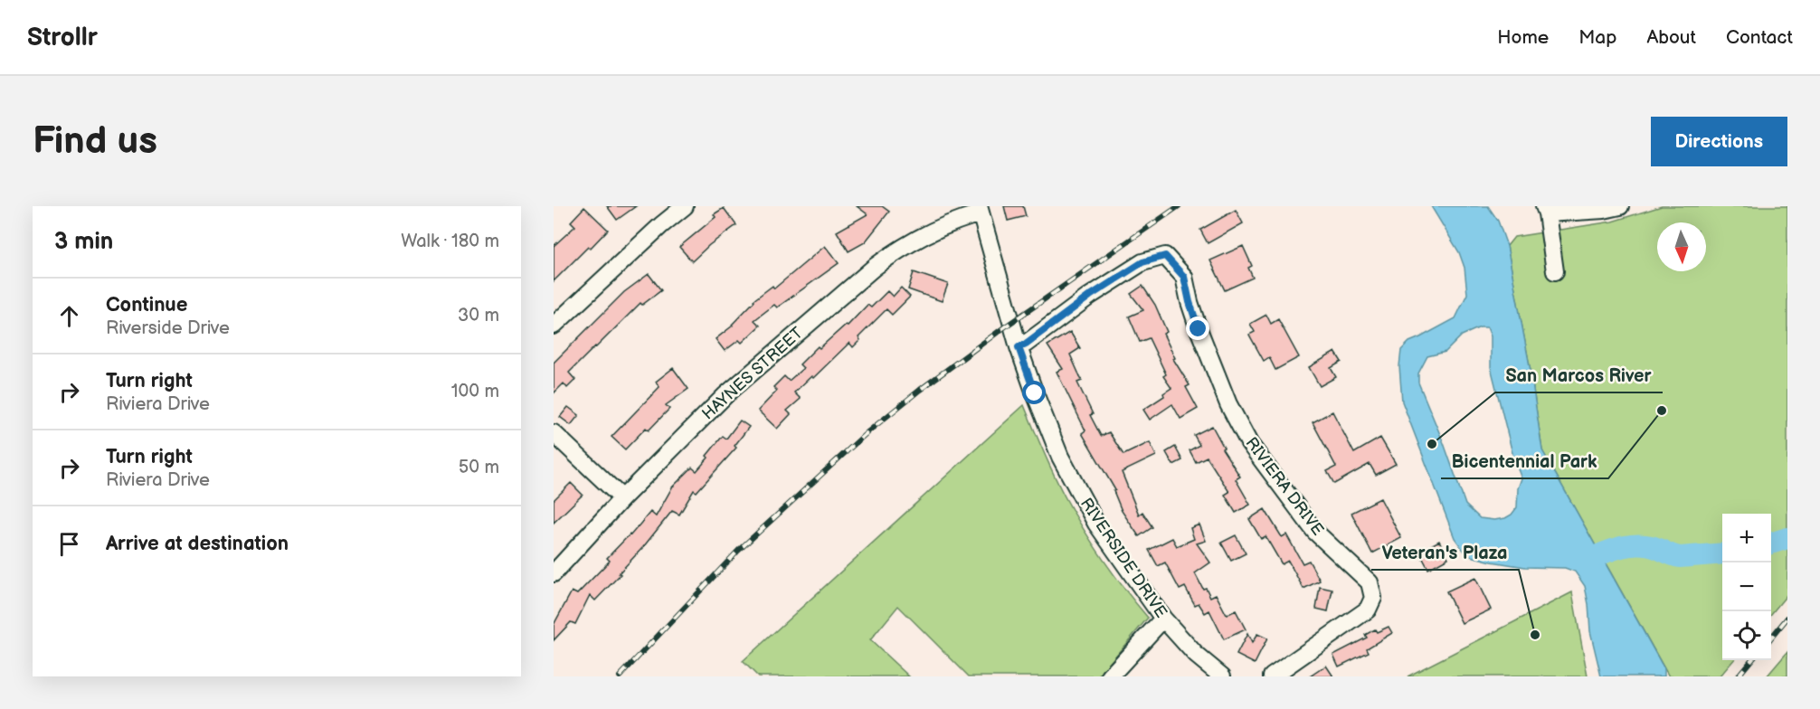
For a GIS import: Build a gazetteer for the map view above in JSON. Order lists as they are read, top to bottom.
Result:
{
  "streets": {
    "street": ["HAYNES STREET", "RIVIERA DRIVE", "RIVERSIDE DRIVE"]
  },
  "crossings": [
    ["HAYNES STREET", "RIVERSIDE DRIVE"],
    ["RIVIERA DRIVE", "RIVERSIDE DRIVE"]
  ],
  "places": ["Bicentennial Park", "San Marcos River", "Veteran's Plaza"],
  "north": "bottom",
  "page": {
    "header": "Strollr",
    "nav": [
      "Home",
      "Map",
      "About",
      "Contact"
    ],
    "buttons": "Directions",
    "title": "Find us",
    "heading": ["3 min", "Walk · 180 m"],
    "list": [
      ["Continue", "Riverside Drive", "30 m"],
      ["Turn right", "Riviera Drive", "100 m"],
      ["Turn right", "Riviera Drive", "50 m"],
      "Arrive at destination"
    ],
    "map_buttons": ["+", "−"]
  }
}
